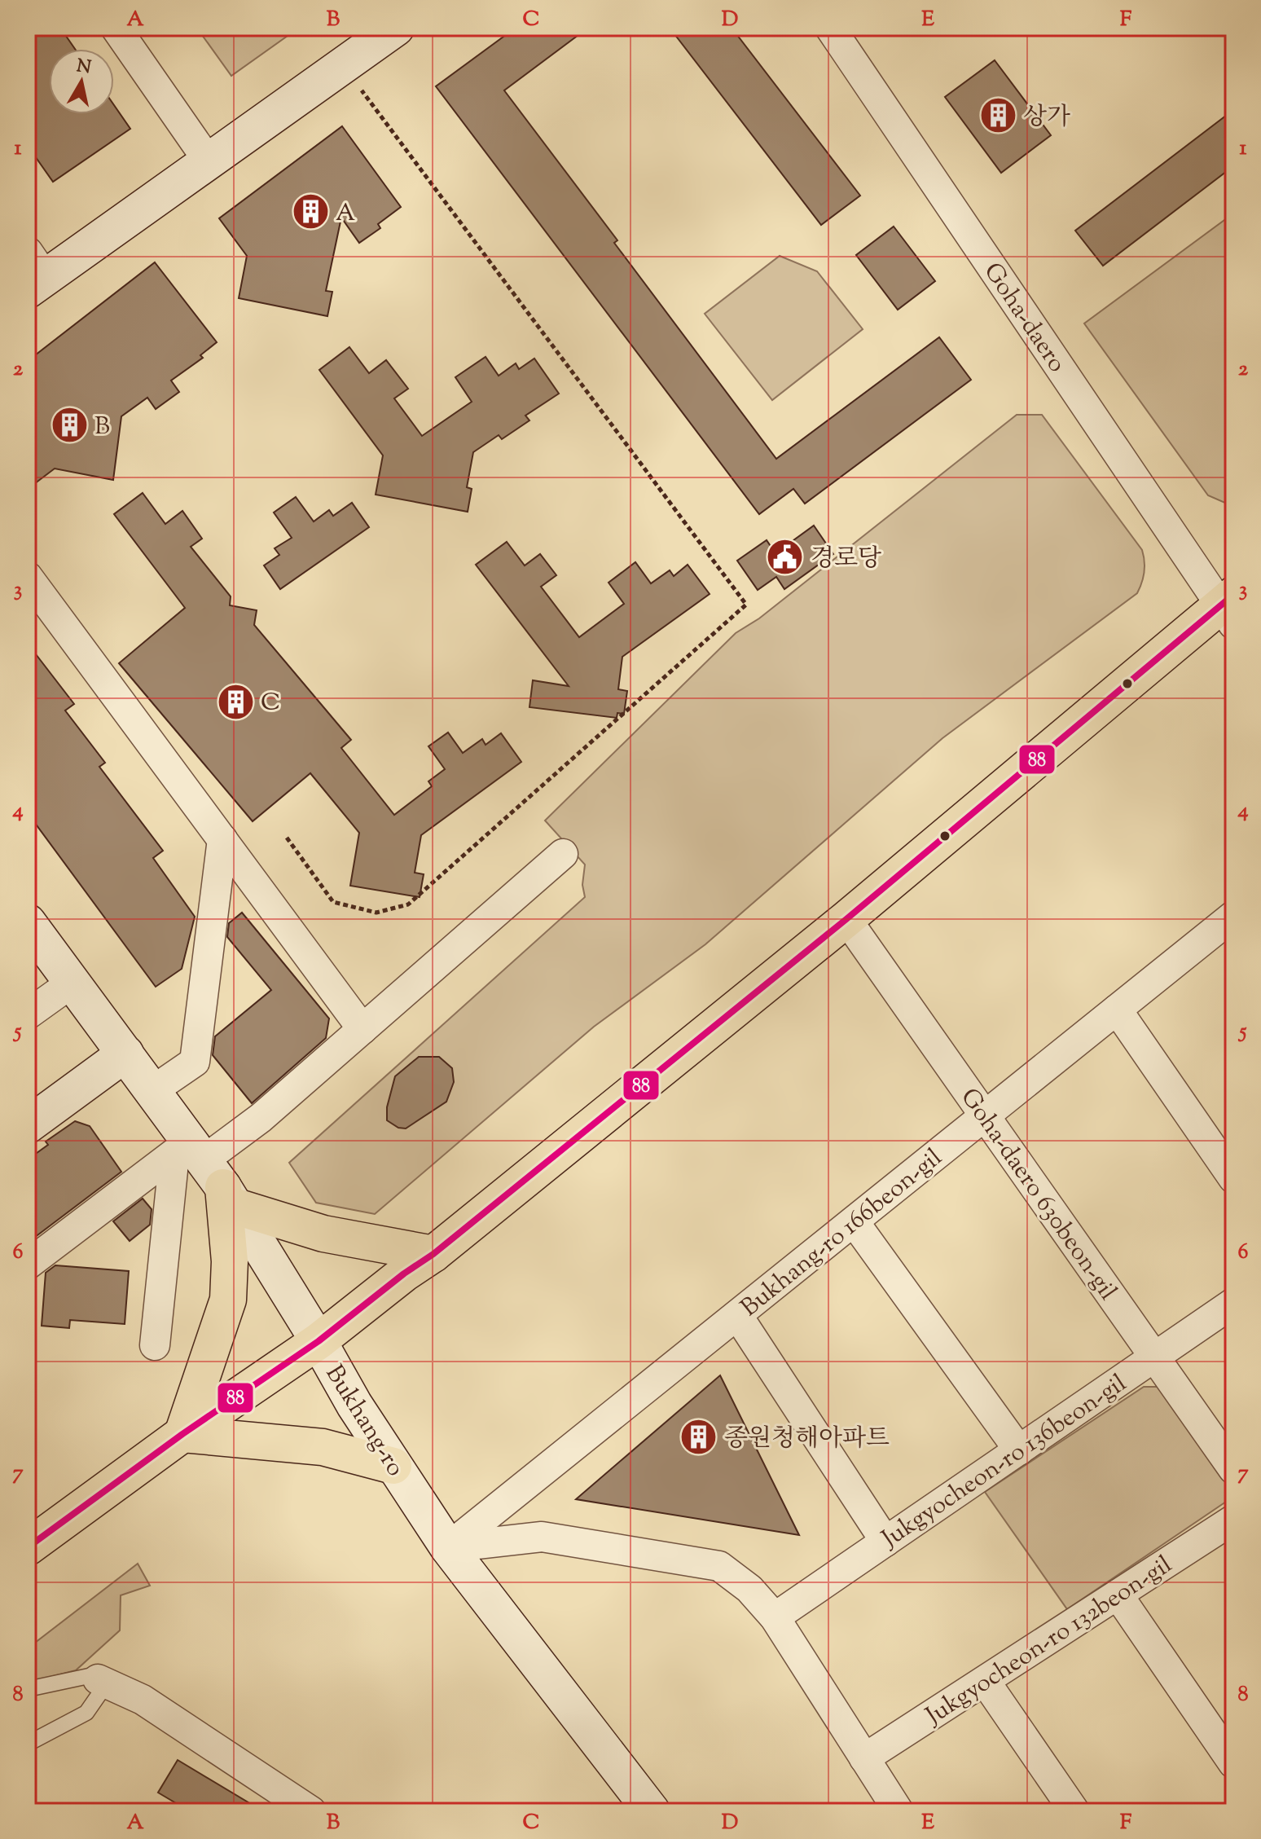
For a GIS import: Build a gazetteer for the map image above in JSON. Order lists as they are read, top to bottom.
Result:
{
  "streets": {
    "main road": ["Goha-daero"],
    "street": [
      "Goha-daero 630beon-gil",
      "Bukhang-ro 166beon-gil",
      "Bukhang-ro",
      "Jukgyocheon-ro 136beon-gil",
      "Jukgyocheon-ro 132beon-gil"
    ]
  },
  "crossings": [
    ["Goha-daero", "Goha-daero 630beon-gil"],
    ["Goha-daero", "Bukhang-ro"],
    ["Goha-daero 630beon-gil", "Bukhang-ro 166beon-gil"],
    ["Goha-daero 630beon-gil", "Jukgyocheon-ro 136beon-gil"],
    ["Bukhang-ro 166beon-gil", "Bukhang-ro"]
  ],
  "places": {
    "building": [
      "상가",
      "A",
      "B",
      "C",
      "종원청해아파트"
    ],
    "public building": ["경로당"]
  },
  "lines": ["transit line 88"],
  "north": "top",
  "grid": {
    "columns": [
      "A",
      "B",
      "C",
      "D",
      "E",
      "F"
    ],
    "rows": [
      "1",
      "2",
      "3",
      "4",
      "5",
      "6",
      "7",
      "8"
    ]
  }
}
